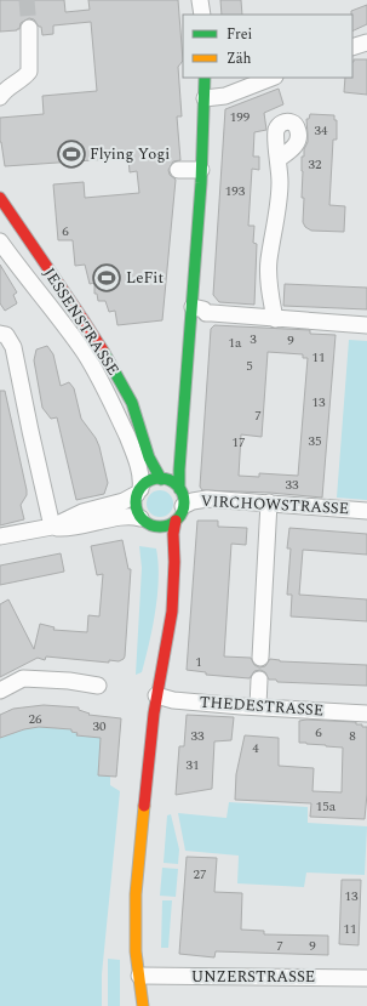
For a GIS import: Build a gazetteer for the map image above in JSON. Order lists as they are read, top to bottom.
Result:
{
  "streets": {
    "street": [
      "JESSENSTRASSE",
      "VIRCHOWSTRASSE",
      "THEDESTRASSE",
      "UNZERSTRASSE"
    ]
  },
  "crossings": [
    ["JESSENSTRASSE", "VIRCHOWSTRASSE"]
  ],
  "places": {
    "sports": ["Flying Yogi", "LeFit"]
  },
  "house_numbers": [
    "199",
    "34",
    "32",
    "193",
    "6",
    "3",
    "9",
    "1a",
    "11",
    "5",
    "13",
    "7",
    "35",
    "17",
    "33",
    "1",
    "26",
    "30",
    "6",
    "33",
    "8",
    "4",
    "31",
    "15a",
    "27",
    "13",
    "11",
    "7",
    "9"
  ],
  "legend": ["Frei", "Zäh"]
}
